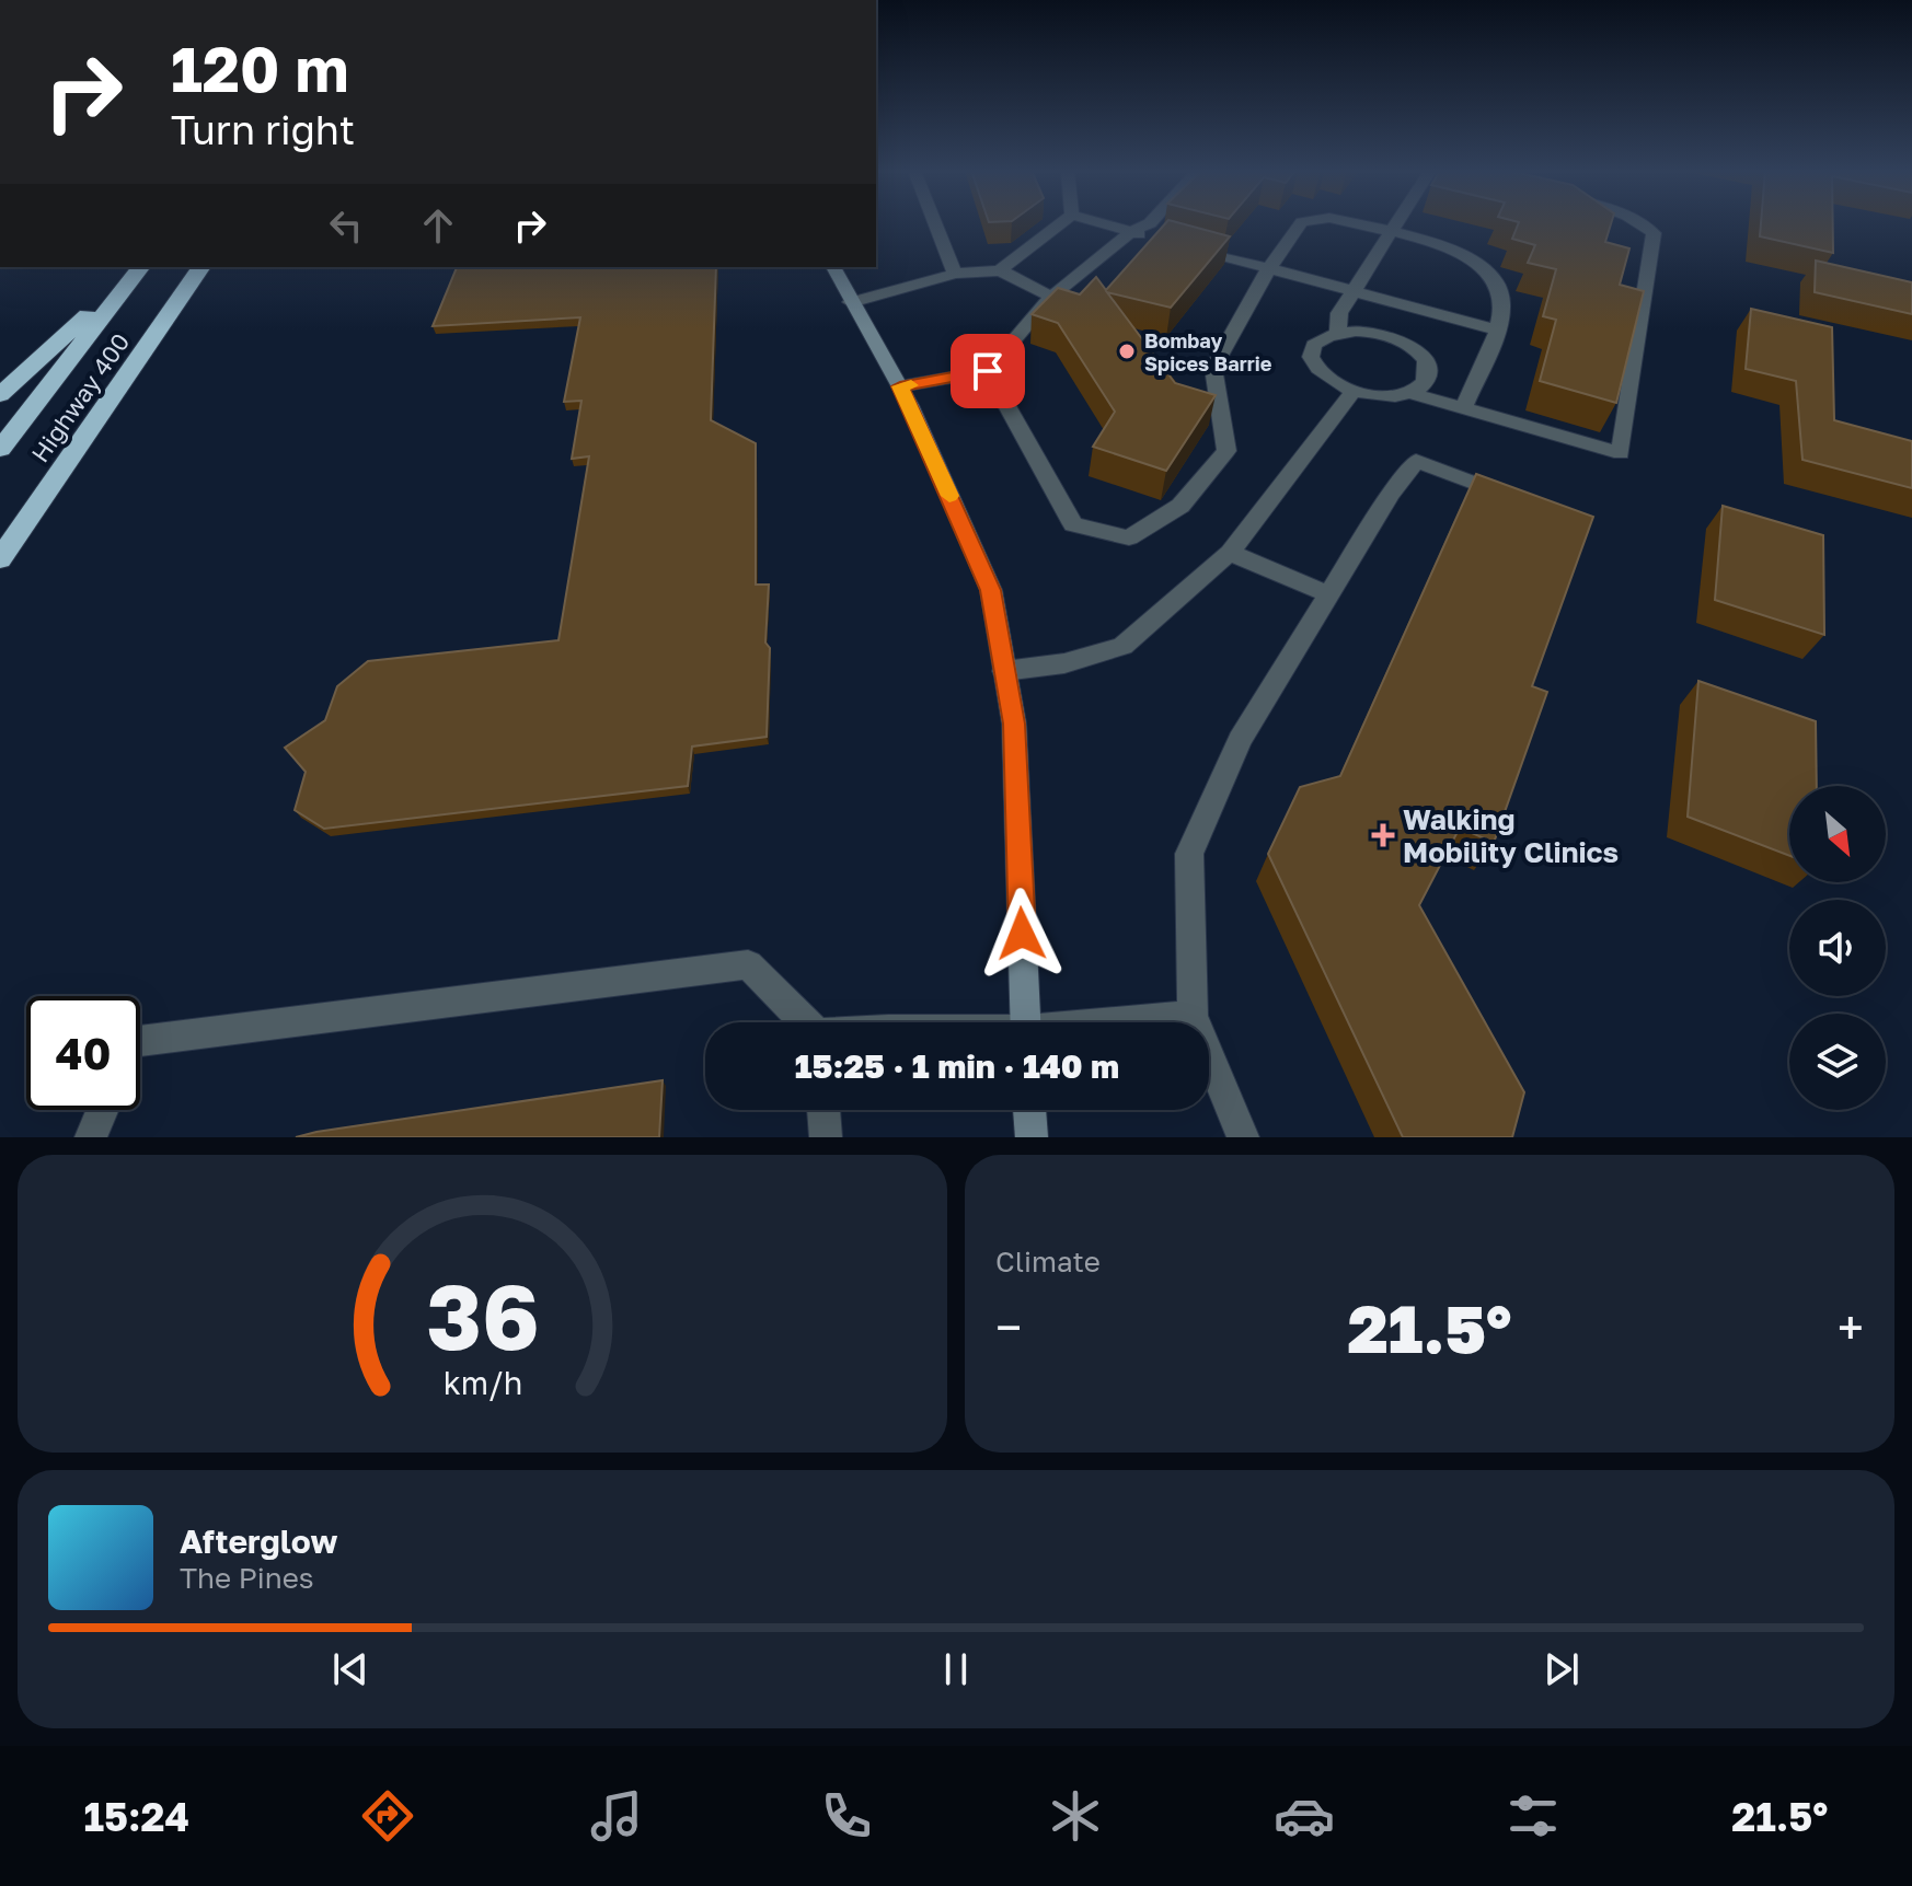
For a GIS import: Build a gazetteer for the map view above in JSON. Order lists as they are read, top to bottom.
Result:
{
  "streets": {
    "highway": ["Highway 400"]
  },
  "places": {
    "other": ["Bombay Spices Barrie"],
    "health": ["Walking Mobility Clinics"]
  },
  "north": "bottom right",
  "page": {
    "turn": ["120 m", "Turn right"],
    "limit": "40",
    "trip": "15:25 · 1 min · 140 m",
    "tile": "Climate",
    "heat": ["−", "21.5°", "+"],
    "song": ["Afterglow", "The Pines"],
    "tabs": ["15:24", "21.5°"],
    "gauge": ["36", "km/h"]
  }
}
